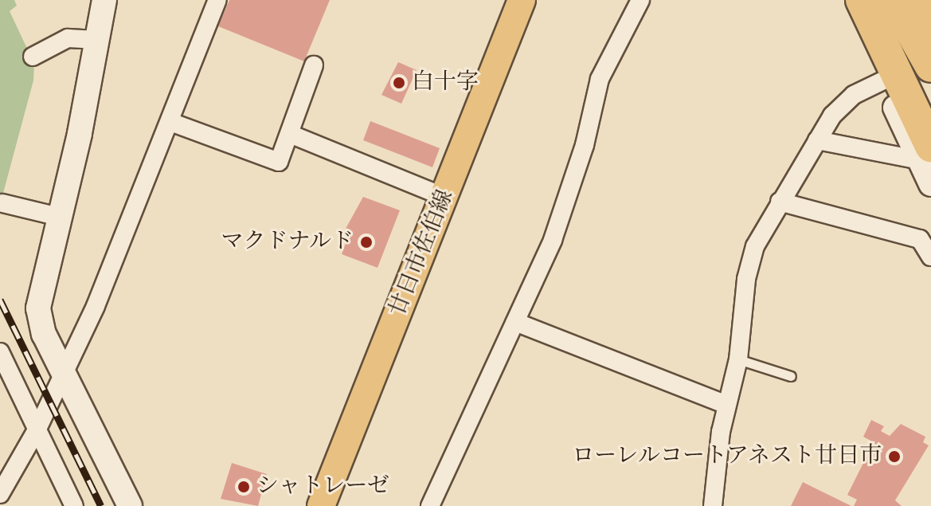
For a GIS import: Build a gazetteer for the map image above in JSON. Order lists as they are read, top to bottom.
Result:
{
  "streets": {
    "main road": ["廿日市佐伯線"]
  },
  "places": [
    "白十字",
    "マクドナルド",
    "ローレルコートアネスト廿日市",
    "シャトレーゼ"
  ]
}
